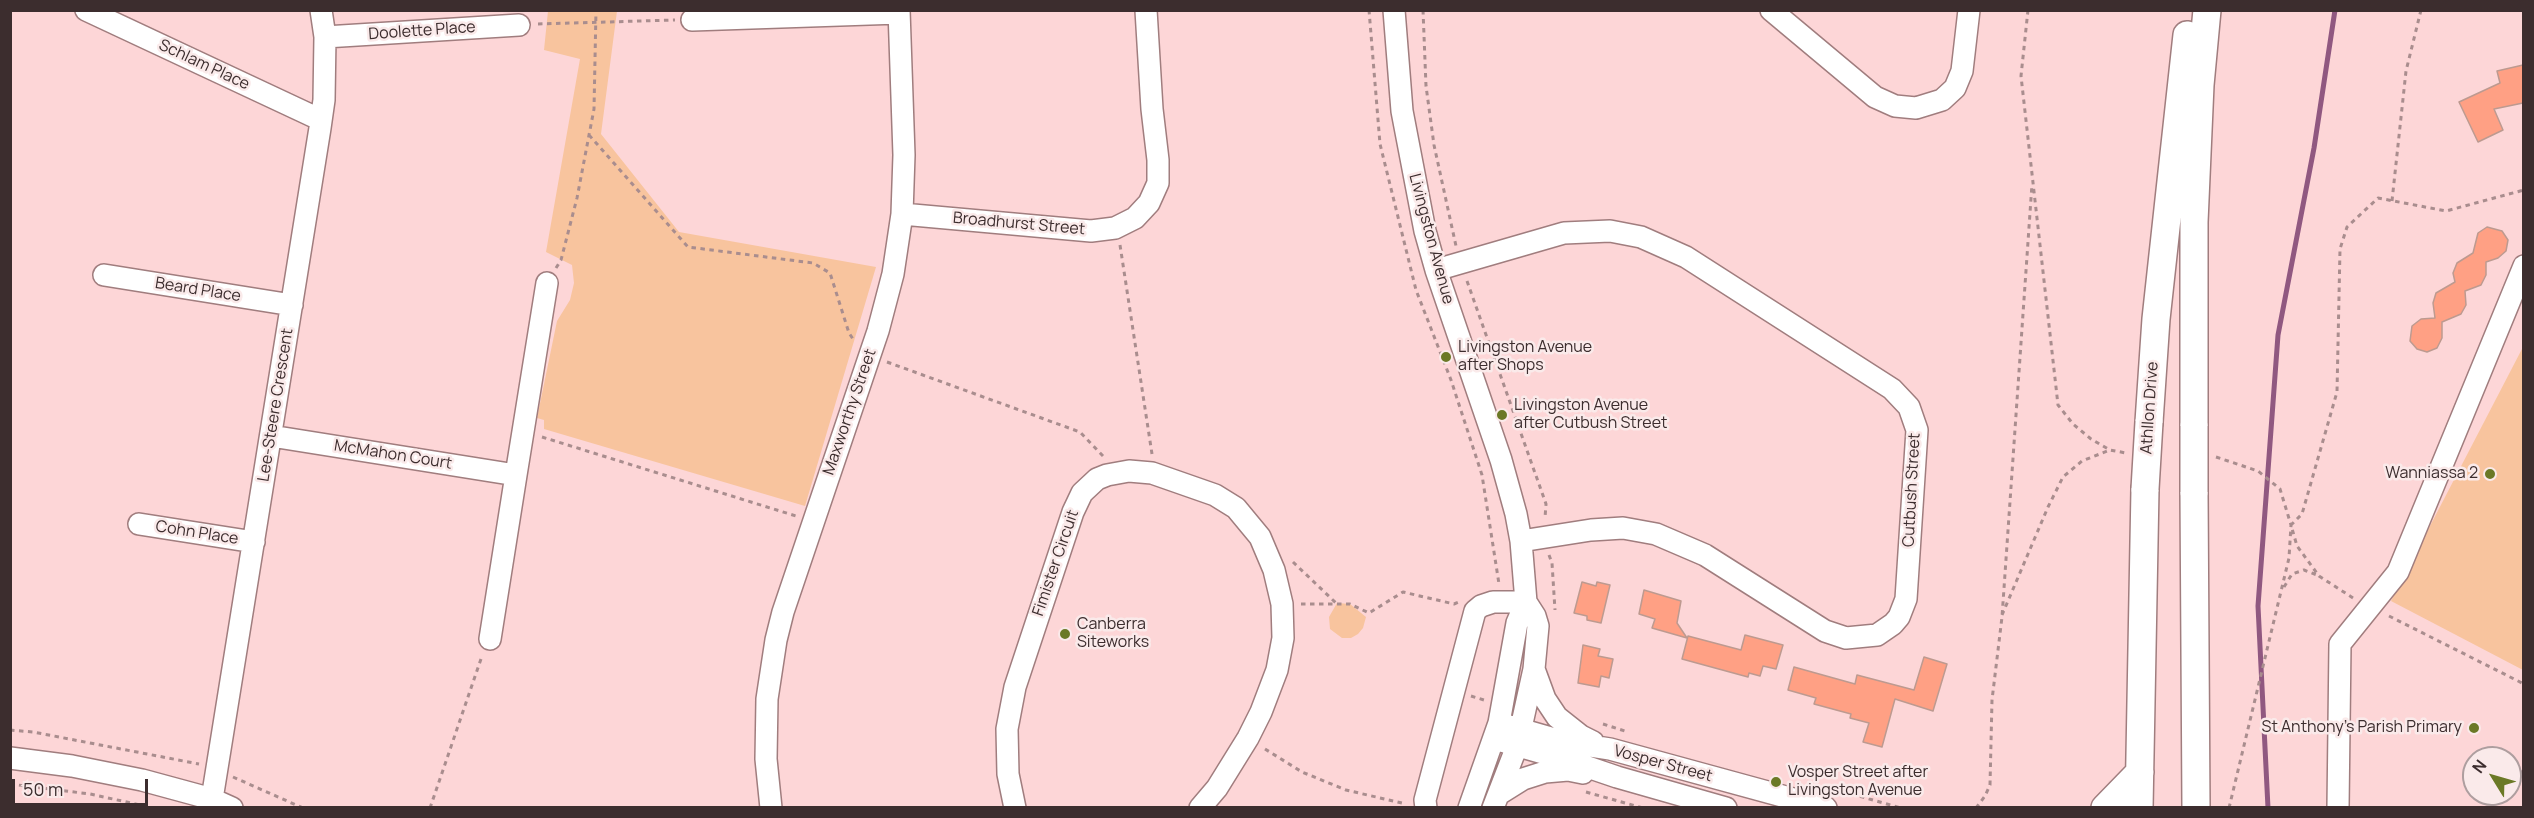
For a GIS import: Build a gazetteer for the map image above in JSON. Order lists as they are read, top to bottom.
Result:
{
  "streets": {
    "main road": ["Athllon Drive"],
    "street": [
      "Doolette Place",
      "Schlam Place",
      "Broadhurst Street",
      "Livingston Avenue",
      "Beard Place",
      "Lee-Steere Crescent",
      "Maxworthy Street",
      "McMahon Court",
      "Cutbush Street",
      "Cohn Place",
      "Fimister Circuit",
      "Vosper Street"
    ]
  },
  "crossings": [
    ["Doolette Place", "Lee-Steere Crescent"],
    ["Schlam Place", "Lee-Steere Crescent"],
    ["Broadhurst Street", "Maxworthy Street"],
    ["Livingston Avenue", "Cutbush Street"],
    ["Livingston Avenue", "Vosper Street"],
    ["Beard Place", "Lee-Steere Crescent"],
    ["Lee-Steere Crescent", "McMahon Court"],
    ["Lee-Steere Crescent", "Cohn Place"]
  ],
  "places": [
    "Livingston Avenue after Shops",
    "Livingston Avenue after Cutbush Street",
    "Wanniassa 2",
    "Canberra Siteworks",
    "St Anthony’s Parish Primary",
    "Vosper Street after Livingston Avenue"
  ],
  "scale_bar": "50 m",
  "north": "top left"
}
